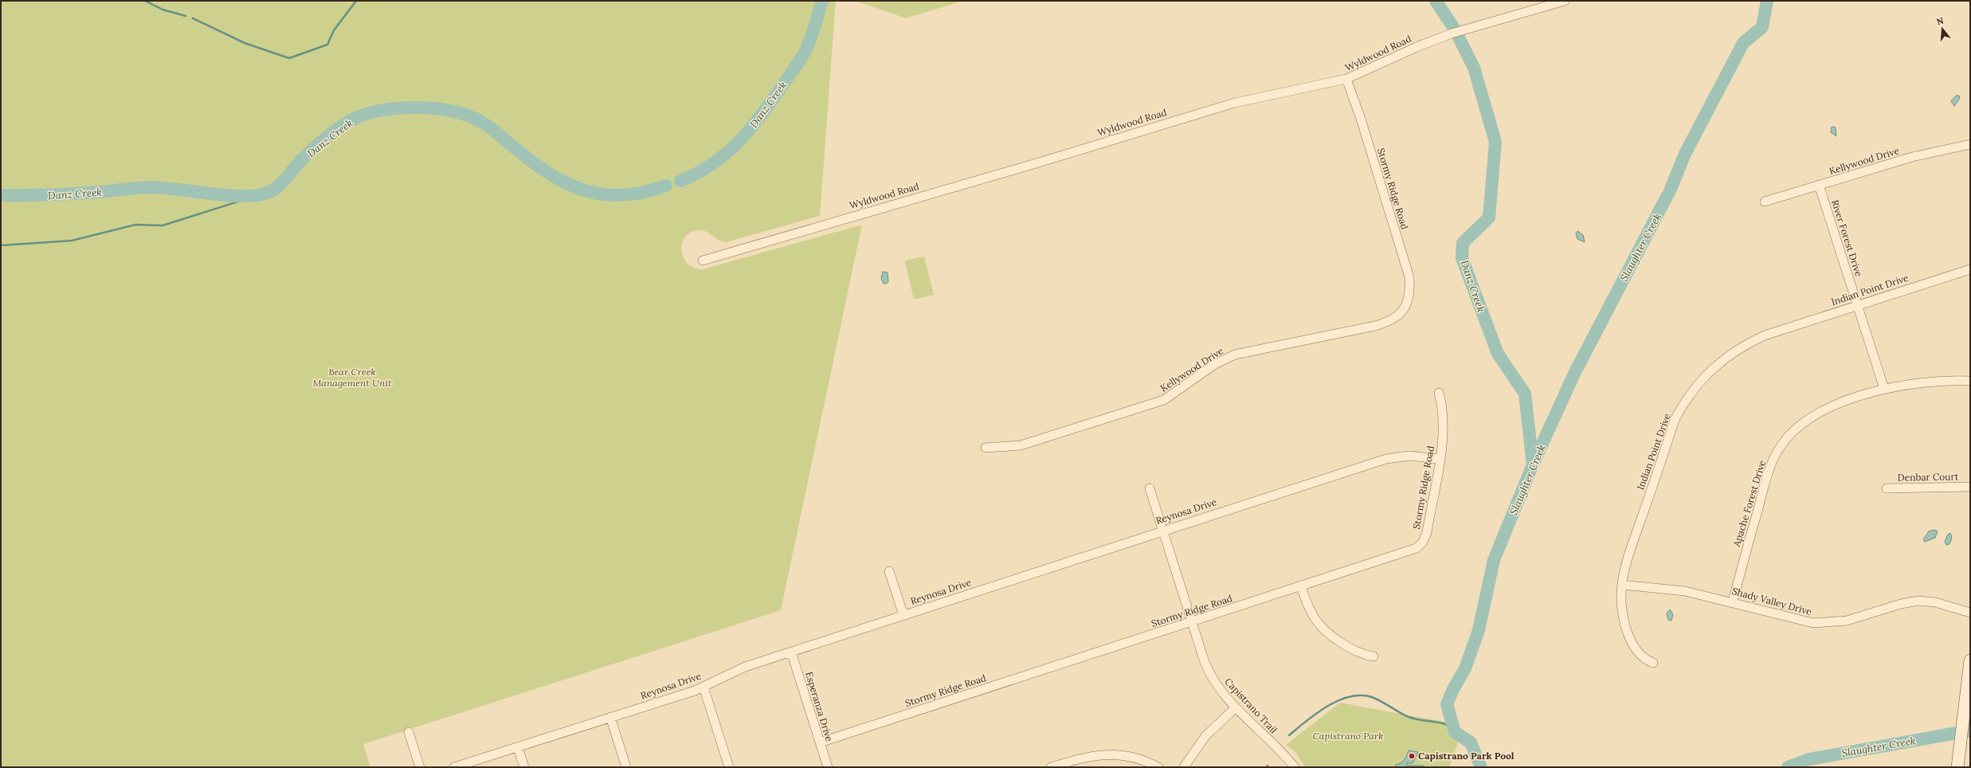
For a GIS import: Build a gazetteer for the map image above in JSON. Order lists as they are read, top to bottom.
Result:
{
  "streets": {
    "street": [
      "Wyldwood Road",
      "Kellywood Drive",
      "Stormy Ridge Road",
      "River Forest Drive",
      "Indian Point Drive",
      "Denbar Court",
      "Apache Forest Drive",
      "Reynosa Drive",
      "Shady Valley Drive",
      "Capistrano Trail",
      "Esperanza Drive"
    ]
  },
  "crossings": [
    ["Wyldwood Road", "Stormy Ridge Road"],
    ["Kellywood Drive", "Stormy Ridge Road"],
    ["Kellywood Drive", "River Forest Drive"],
    ["Stormy Ridge Road", "Reynosa Drive"],
    ["Stormy Ridge Road", "Capistrano Trail"],
    ["Stormy Ridge Road", "Esperanza Drive"],
    ["River Forest Drive", "Indian Point Drive"],
    ["River Forest Drive", "Apache Forest Drive"],
    ["Indian Point Drive", "Shady Valley Drive"],
    ["Apache Forest Drive", "Shady Valley Drive"],
    ["Reynosa Drive", "Capistrano Trail"],
    ["Reynosa Drive", "Esperanza Drive"]
  ],
  "water": ["Danz Creek", "Slaughter Creek"],
  "parks": ["Bear Creek Management Unit", "Capistrano Park"],
  "places": ["Capistrano Park Pool"],
  "north": "top"
}
